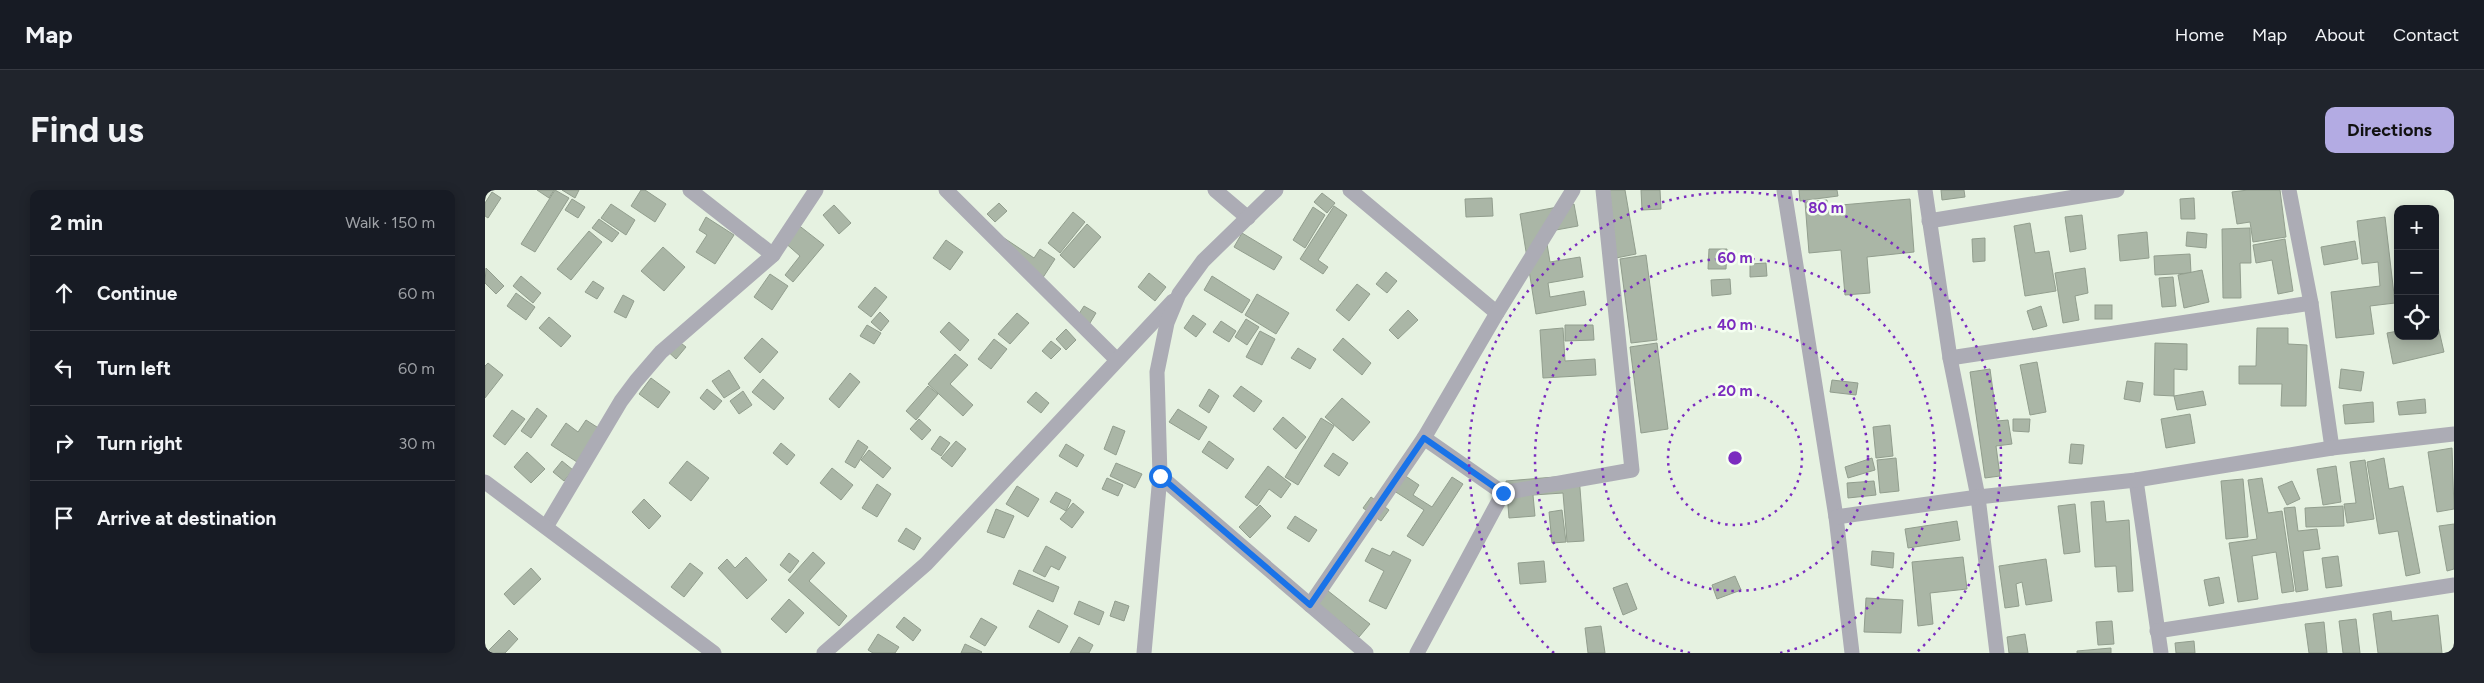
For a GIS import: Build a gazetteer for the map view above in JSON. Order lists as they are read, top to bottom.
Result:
{
  "page": {
    "header": "Map",
    "nav": [
      "Home",
      "Map",
      "About",
      "Contact"
    ],
    "buttons": "Directions",
    "title": "Find us",
    "heading": ["2 min", "Walk · 150 m"],
    "map_buttons": ["+", "−"],
    "list": [
      ["Continue", "60 m"],
      ["Turn left", "60 m"],
      ["Turn right", "30 m"],
      "Arrive at destination"
    ]
  },
  "rings": [
    "80 m",
    "60 m",
    "40 m",
    "20 m"
  ]
}
